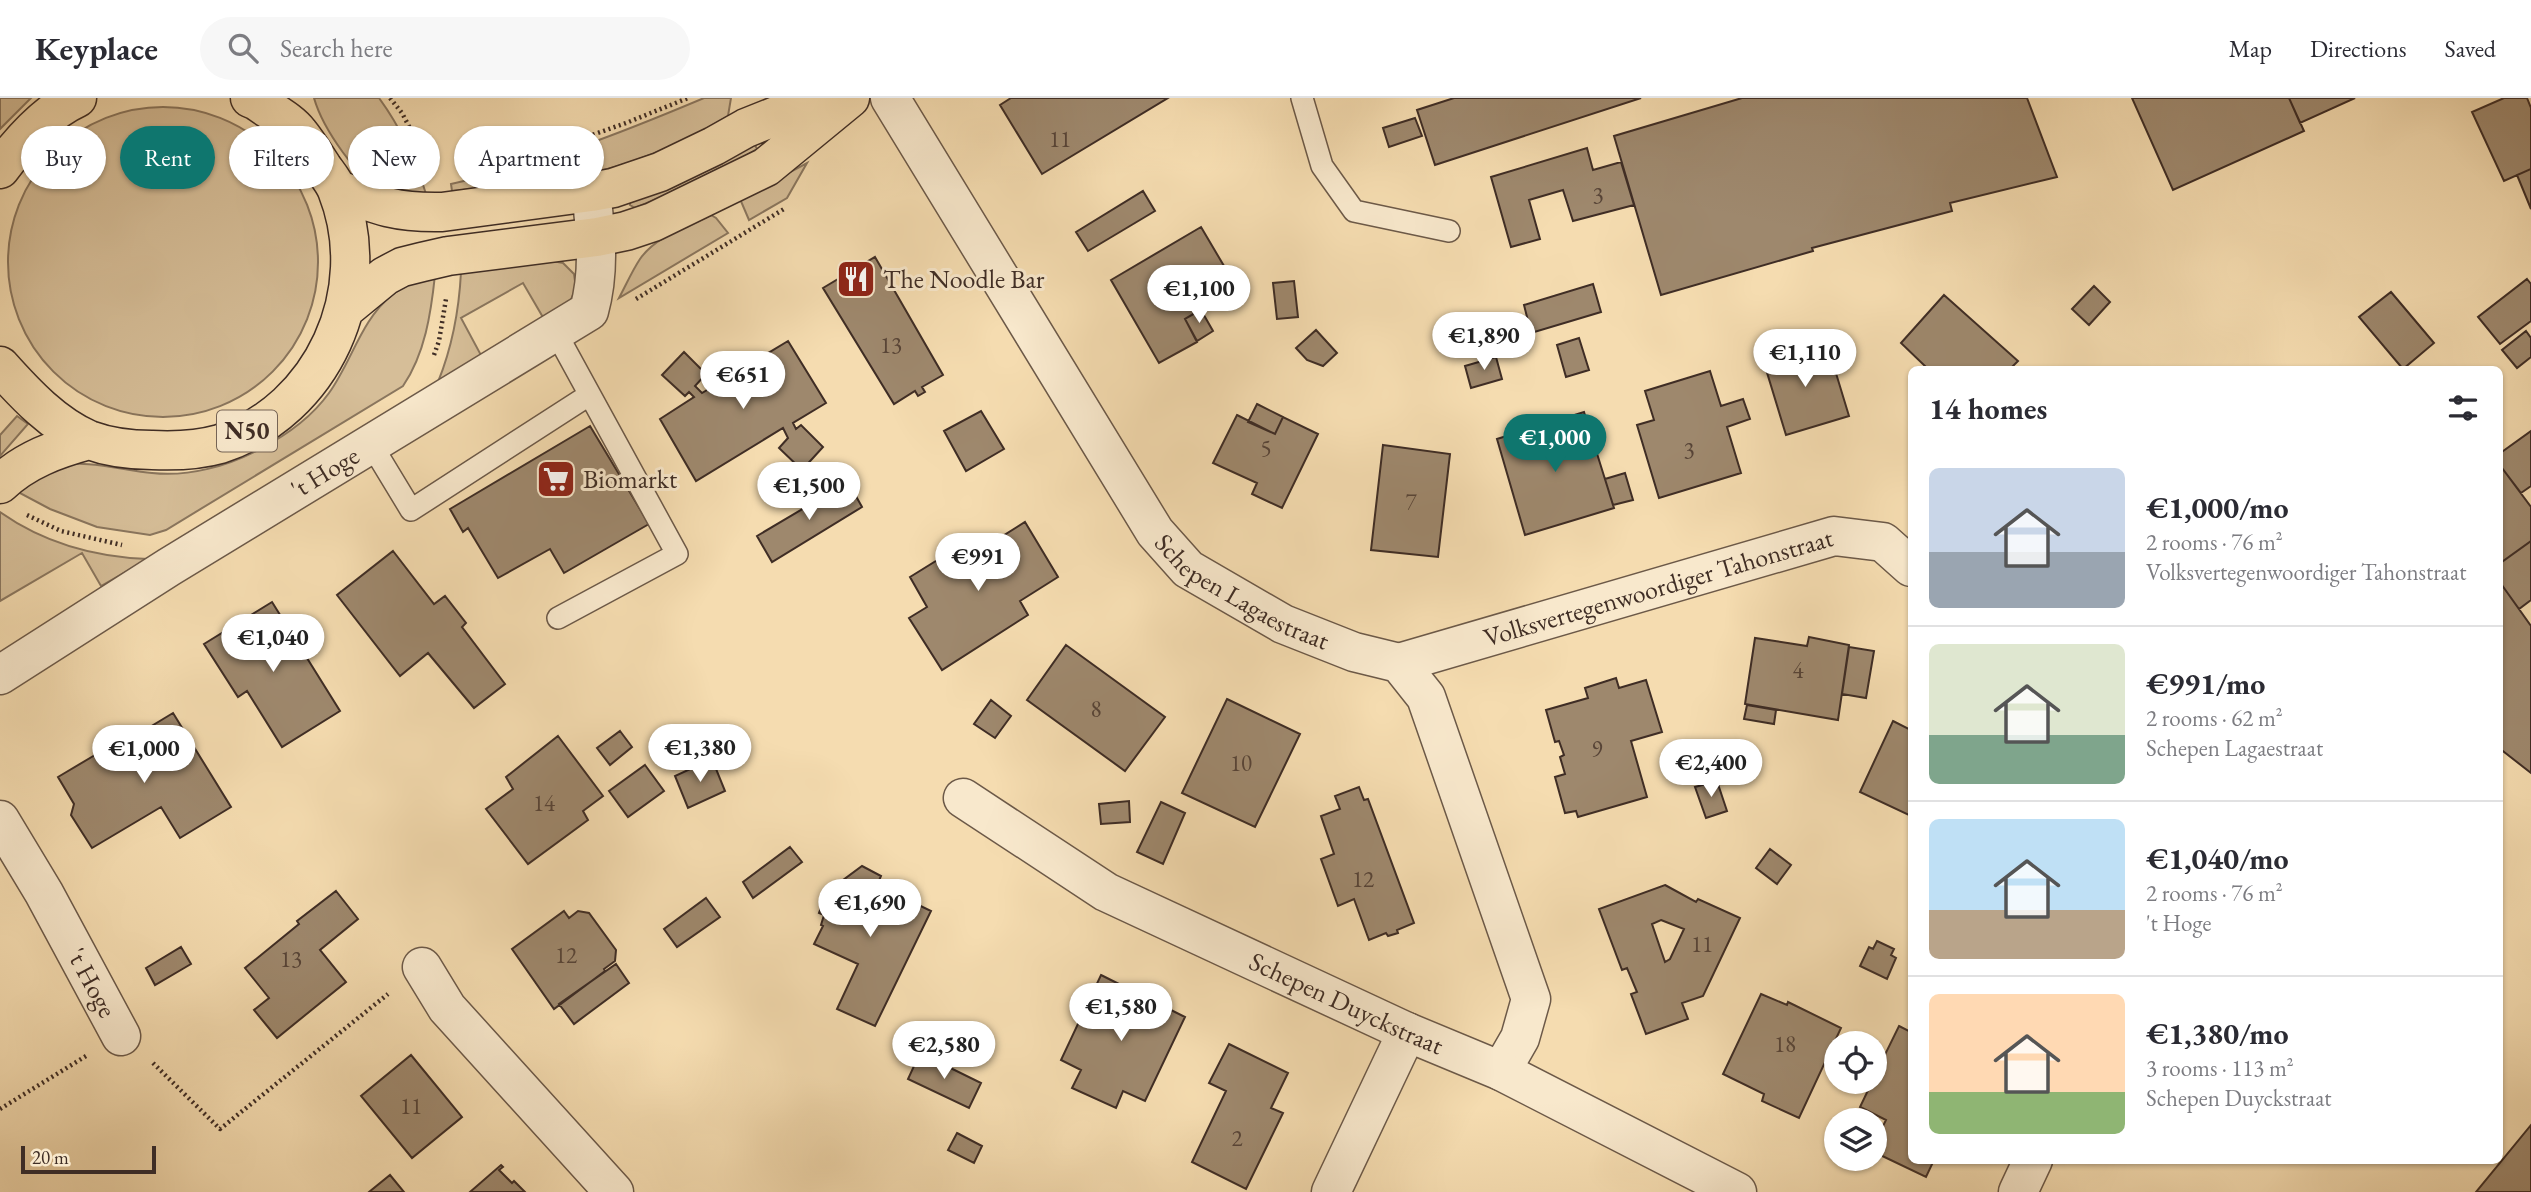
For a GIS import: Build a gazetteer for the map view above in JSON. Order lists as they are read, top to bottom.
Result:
{
  "streets": {
    "main road": ["N50"],
    "street": [
      "'t Hoge",
      "Schepen Lagaestraat",
      "Volksvertegenwoordiger Tahonstraat",
      "Schepen Duyckstraat"
    ]
  },
  "crossings": [
    ["N50", "'t Hoge"],
    ["Schepen Lagaestraat", "Volksvertegenwoordiger Tahonstraat"]
  ],
  "places": {
    "restaurant": ["The Noodle Bar"],
    "supermarket": ["Biomarkt"]
  },
  "house_numbers": [
    "11",
    "3",
    "13",
    "5",
    "3",
    "7",
    "4",
    "8",
    "9",
    "10",
    "14",
    "12",
    "11",
    "12",
    "13",
    "18",
    "11",
    "2"
  ],
  "scale_bar": "20 m",
  "page": {
    "header": "Keyplace",
    "search": "Search here",
    "nav": ["Map", "Directions", "Saved"],
    "chip": [
      "Buy",
      "Rent",
      "Filters",
      "New",
      "Apartment"
    ],
    "price": [
      "€1,100",
      "€1,890",
      "€1,110",
      "€651",
      "€1,000",
      "€1,500",
      "€991",
      "€1,040",
      "€1,380",
      "€1,000",
      "€2,400",
      "€1,690",
      "€1,580",
      "€2,580"
    ],
    "heading": "14 homes",
    "list": [
      {
        "name": "€1,000/mo",
        "note": "2 rooms · 76 m² · Volksvertegenwoordiger Tahonstraat"
      },
      {
        "name": "€991/mo",
        "note": "2 rooms · 62 m² · Schepen Lagaestraat"
      },
      {
        "name": "€1,040/mo",
        "note": "2 rooms · 76 m² · 't Hoge"
      },
      {
        "name": "€1,380/mo",
        "note": "3 rooms · 113 m² · Schepen Duyckstraat"
      }
    ],
    "scale": "20 m"
  }
}
